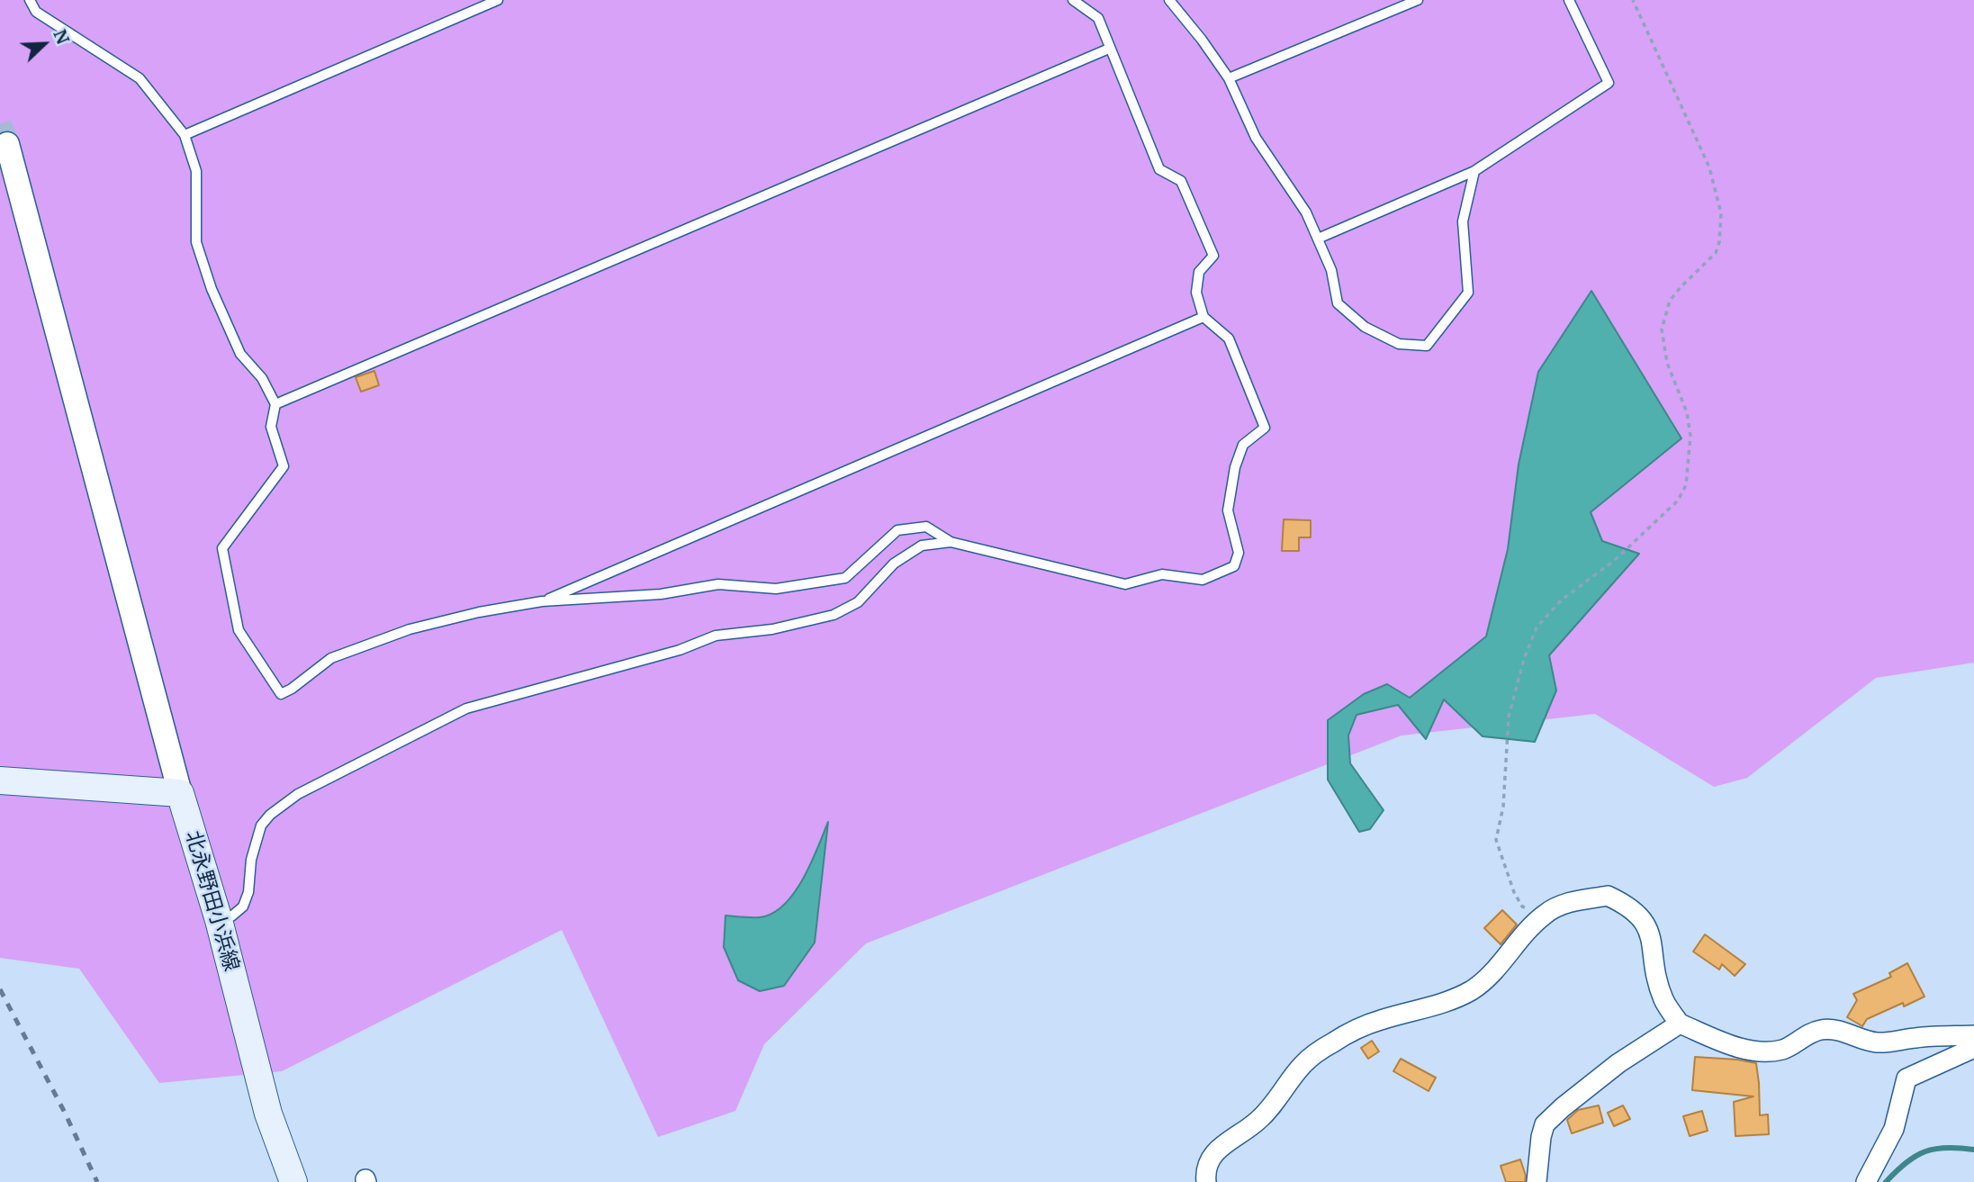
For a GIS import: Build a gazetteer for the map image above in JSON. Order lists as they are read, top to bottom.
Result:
{
  "streets": {
    "main road": ["北永野田小浜線"]
  },
  "north": "top right"
}
